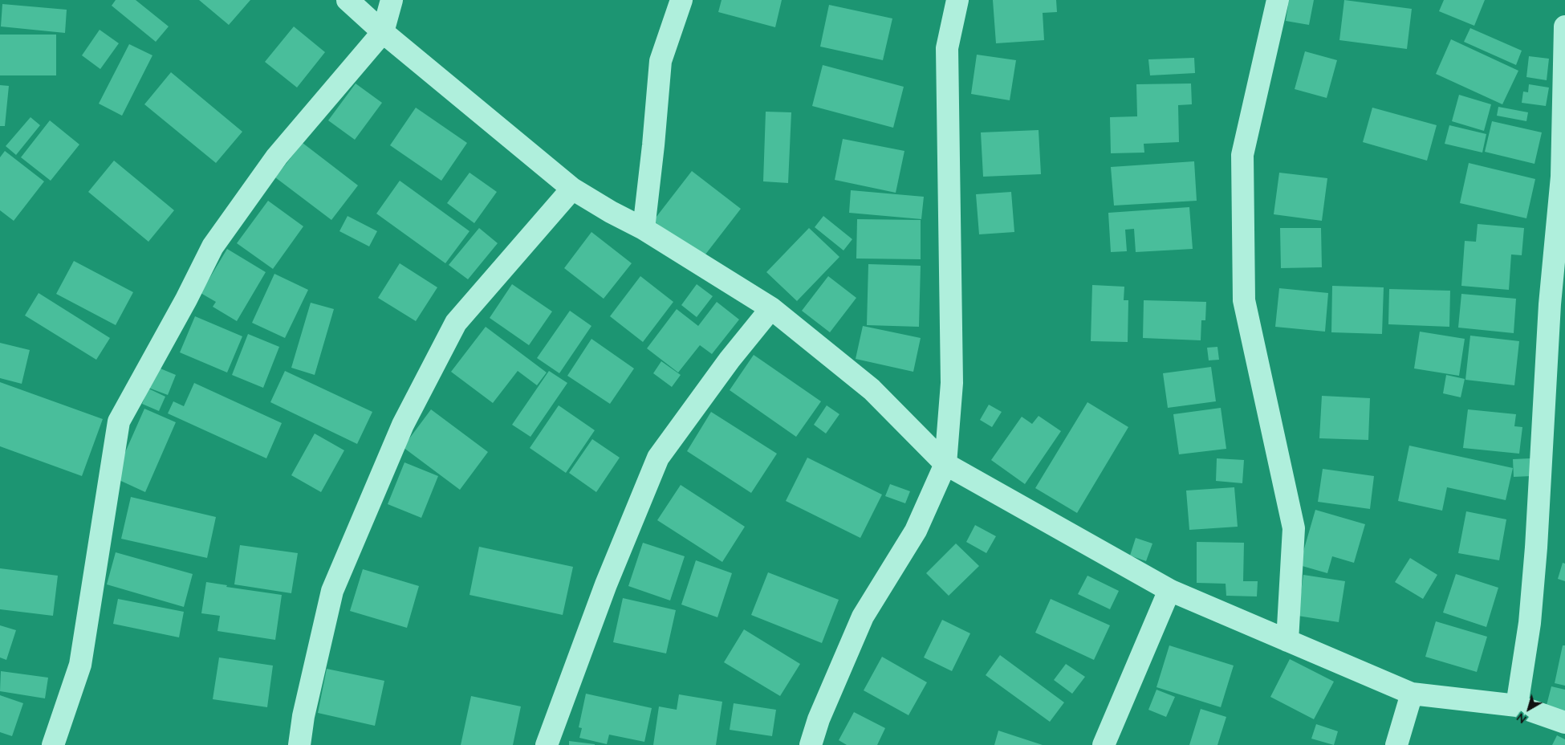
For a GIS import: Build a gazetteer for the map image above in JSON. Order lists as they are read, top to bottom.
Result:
{
  "north": "bottom left"
}
